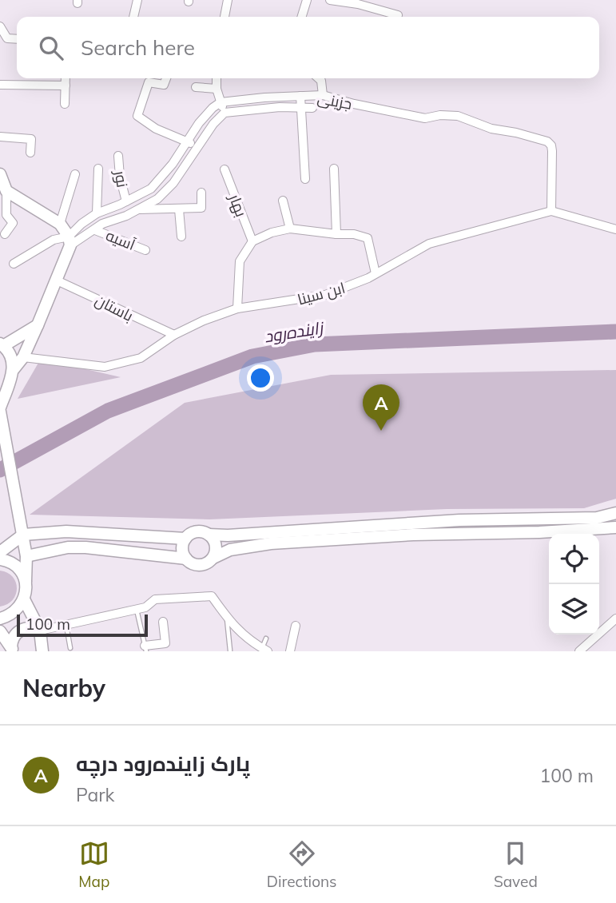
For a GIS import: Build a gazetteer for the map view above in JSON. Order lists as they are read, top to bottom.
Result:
{
  "streets": {
    "street": [
      "جزینی",
      "نور",
      "بهار",
      "آسیه",
      "ابن سینا",
      "باستان"
    ]
  },
  "crossings": [
    ["جزینی", "ابن سینا"],
    ["ابن سینا", "باستان"]
  ],
  "water": ["زاینده‌رود"],
  "scale_bar": "100 m",
  "page": {
    "search": "Search here",
    "pins": "A",
    "scale": "100 m",
    "heading": "Nearby",
    "list": [
      {
        "mark": "A",
        "name": "پارک زاینده‌رود درچه",
        "note": "Park",
        "value": "100 m"
      }
    ],
    "nav": ["Map", "Directions", "Saved"]
  }
}
